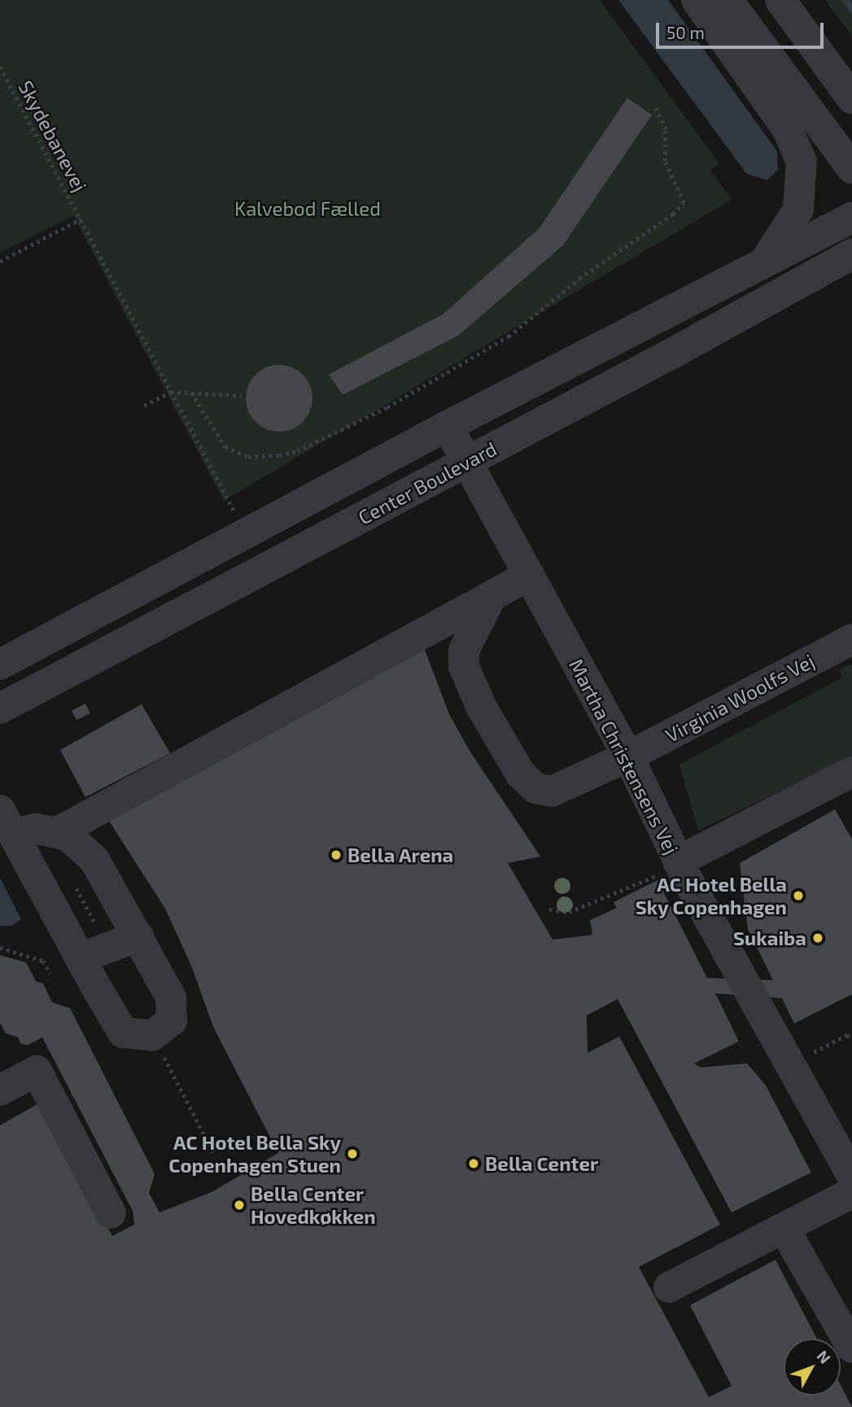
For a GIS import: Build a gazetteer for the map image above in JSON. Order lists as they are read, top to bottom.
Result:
{
  "streets": {
    "street": ["Center Boulevard", "Virginia Woolfs Vej", "Martha Christensens Vej"],
    "path": ["Skydebanevej"]
  },
  "crossings": [
    ["Center Boulevard", "Martha Christensens Vej"],
    ["Virginia Woolfs Vej", "Martha Christensens Vej"]
  ],
  "parks": ["Kalvebod Fælled"],
  "places": [
    "Bella Arena",
    "AC Hotel Bella Sky Copenhagen",
    "Sukaiba",
    "AC Hotel Bella Sky Copenhagen Stuen",
    "Bella Center",
    "Bella Center Hovedkøkken"
  ],
  "scale_bar": "50 m",
  "north": "top right"
}
